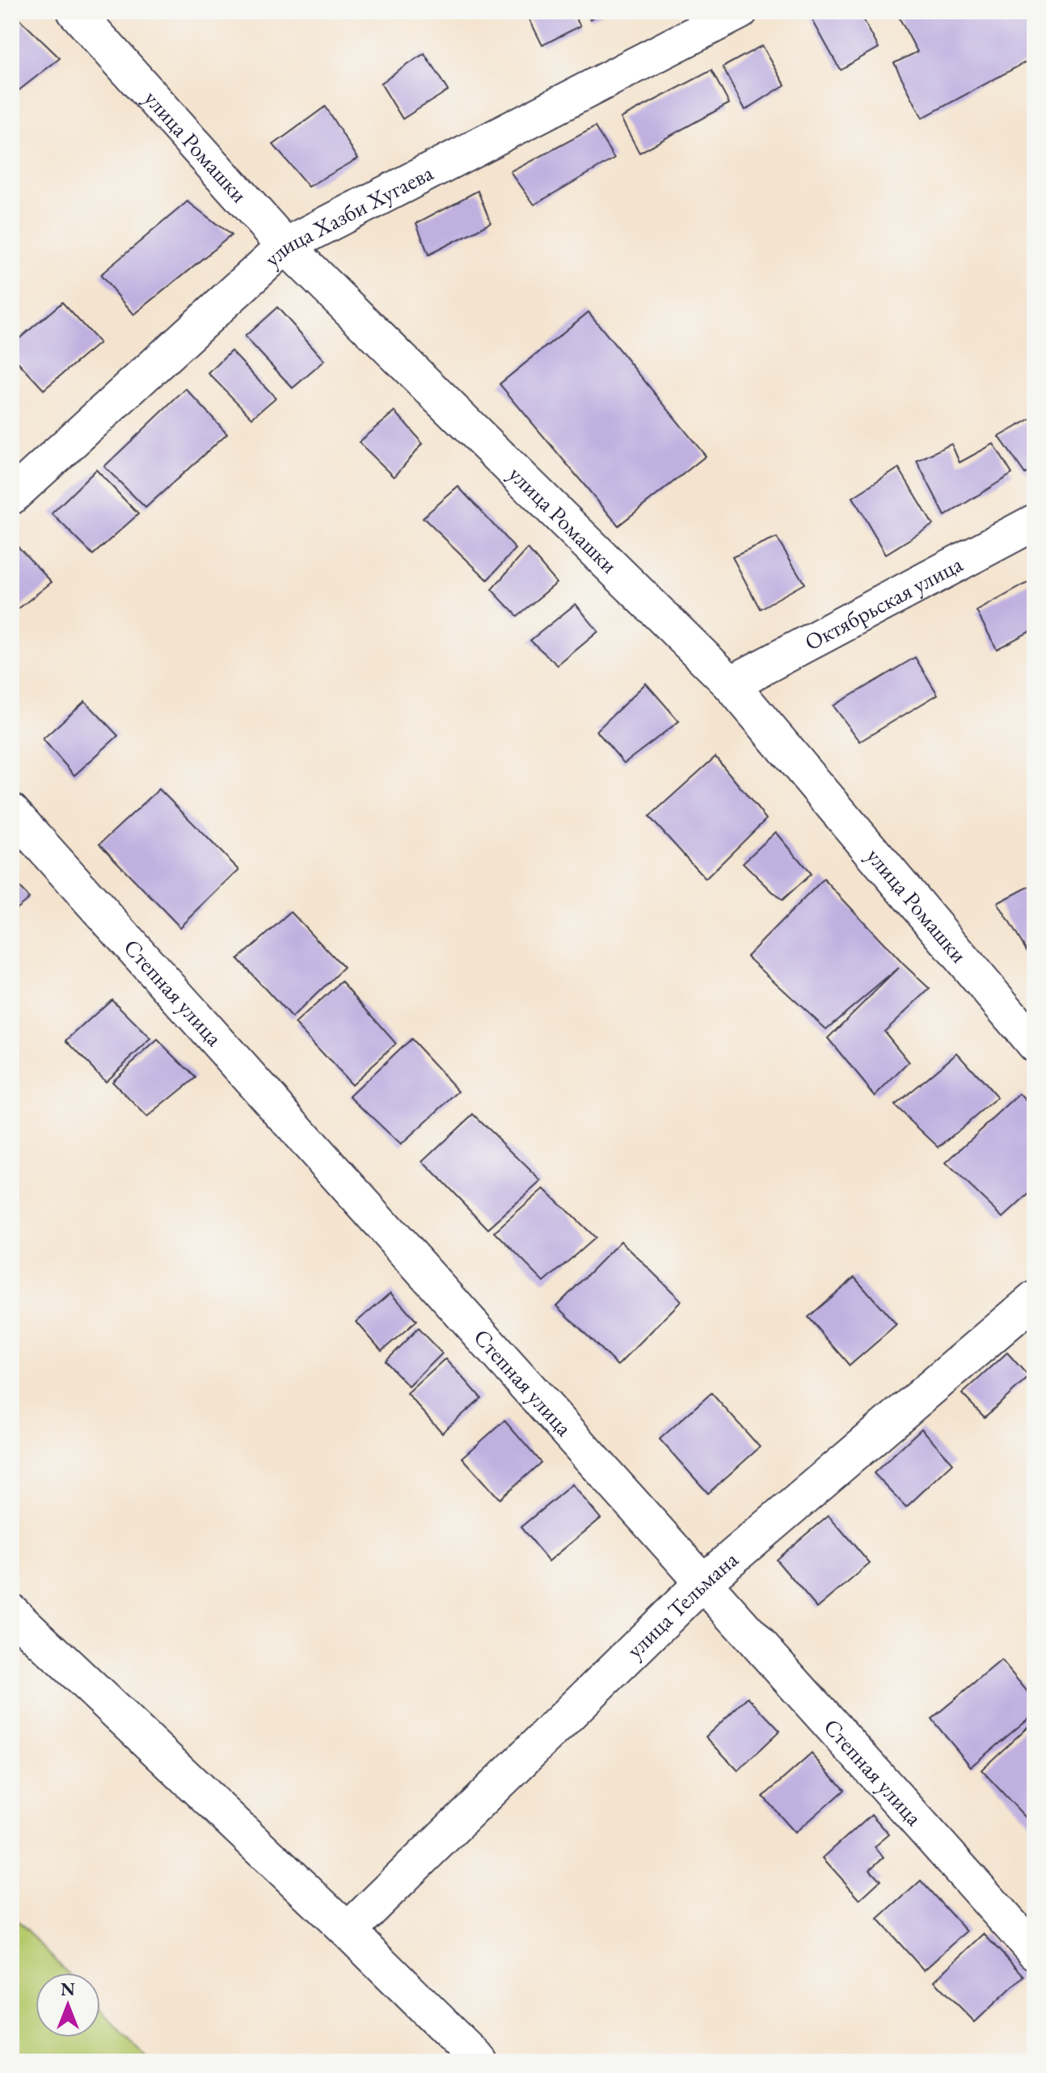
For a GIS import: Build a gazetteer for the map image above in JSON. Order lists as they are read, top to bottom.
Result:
{
  "streets": {
    "street": [
      "улица Ромашки",
      "улица Хазби Хугаева",
      "Октябрьская улица",
      "Степная улица",
      "улица Тельмана"
    ]
  },
  "crossings": [
    ["улица Ромашки", "улица Хазби Хугаева"],
    ["улица Ромашки", "Октябрьская улица"],
    ["Степная улица", "улица Тельмана"]
  ],
  "north": "top"
}
